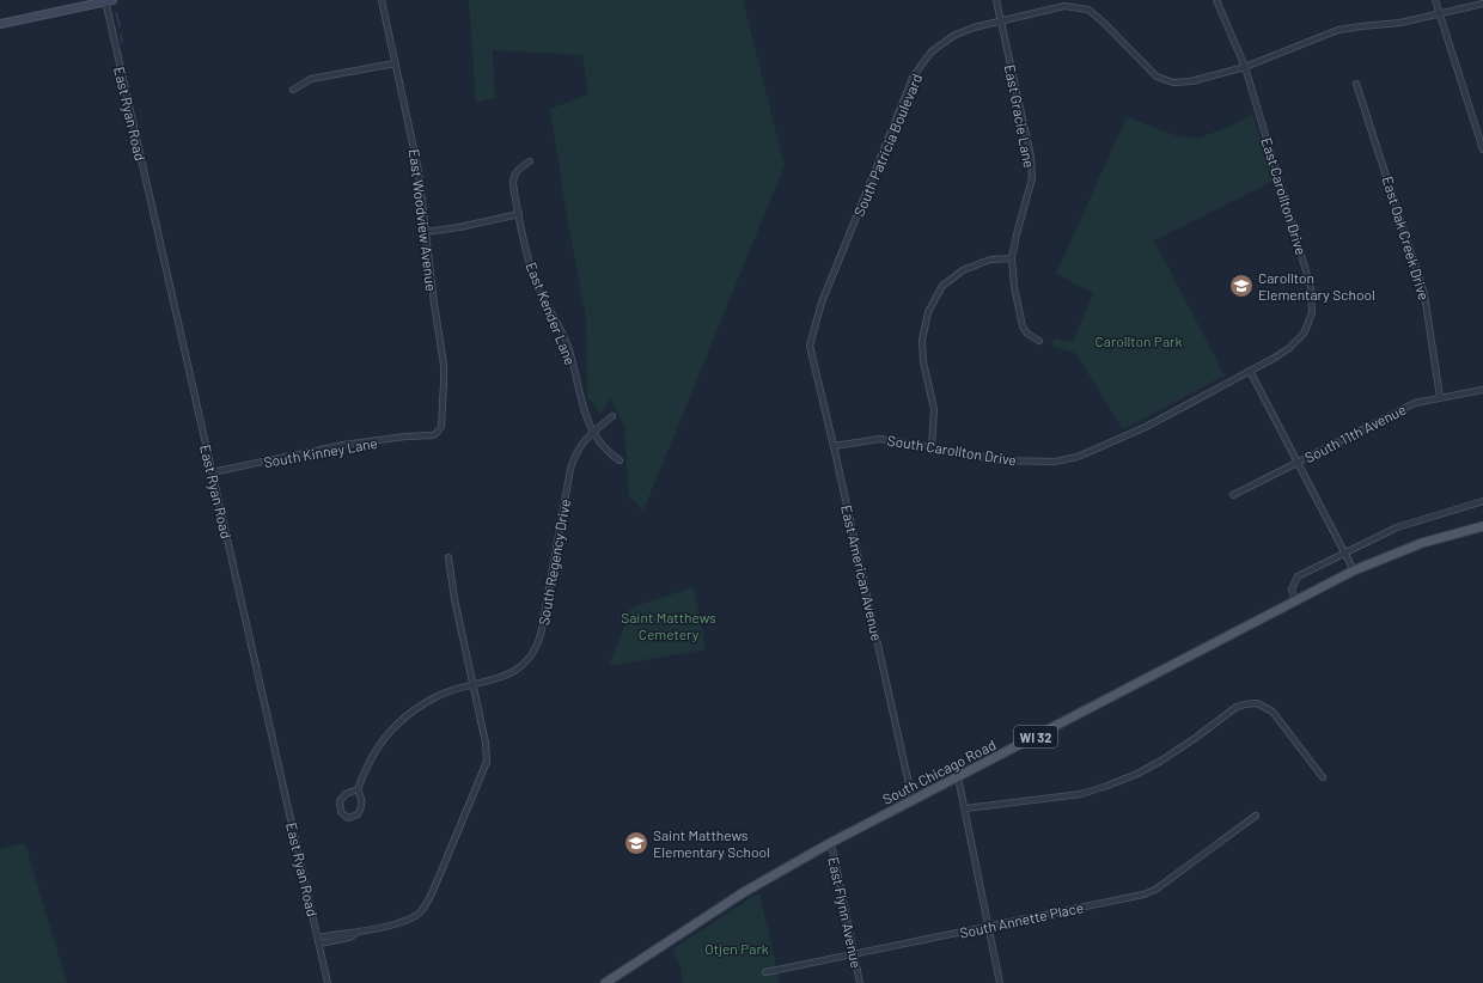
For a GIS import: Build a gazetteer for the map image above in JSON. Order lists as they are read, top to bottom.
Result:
{
  "streets": {
    "main road": ["WI 32", "South Chicago Road"],
    "street": [
      "East Ryan Road",
      "East Gracie Lane",
      "South Patricia Boulevard",
      "East Carollton Drive",
      "East Woodview Avenue",
      "East Oak Creek Drive",
      "East Kender Lane",
      "South 11th Avenue",
      "South Carollton Drive",
      "South Kinney Lane",
      "South Regency Drive",
      "East American Avenue",
      "East Flynn Avenue",
      "South Annette Place"
    ]
  },
  "crossings": [
    ["East Ryan Road", "South Kinney Lane"],
    ["East Gracie Lane", "South Patricia Boulevard"],
    ["South Patricia Boulevard", "East Carollton Drive"],
    ["South Patricia Boulevard", "East American Avenue"],
    ["East Carollton Drive", "South Carollton Drive"],
    ["East Woodview Avenue", "South Kinney Lane"],
    ["East Oak Creek Drive", "South 11th Avenue"],
    ["East Kender Lane", "South Regency Drive"],
    ["South Carollton Drive", "East American Avenue"],
    ["East American Avenue", "South Chicago Road"],
    ["South Chicago Road", "East Flynn Avenue"],
    ["East Flynn Avenue", "South Annette Place"]
  ],
  "parks": ["Carollton Park", "Saint Matthews Cemetery", "Otjen Park"],
  "places": {
    "school or university": ["Carollton Elementary School", "Saint Matthews Elementary School"]
  }
}
